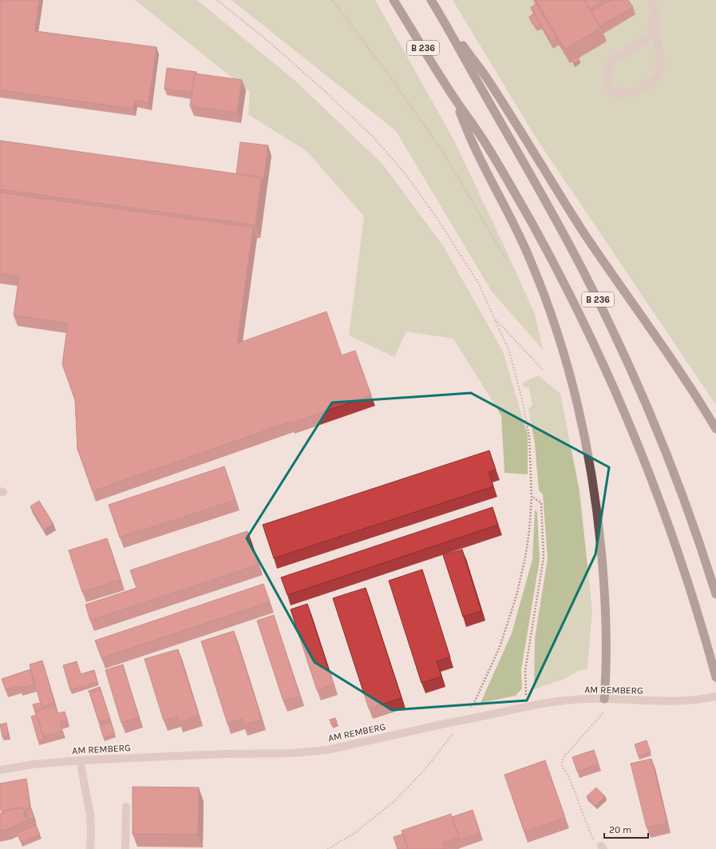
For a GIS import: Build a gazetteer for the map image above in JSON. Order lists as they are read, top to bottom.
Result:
{
  "streets": {
    "highway": ["B 236"],
    "street": ["AM REMBERG"]
  },
  "scale_bar": "20 m"
}
